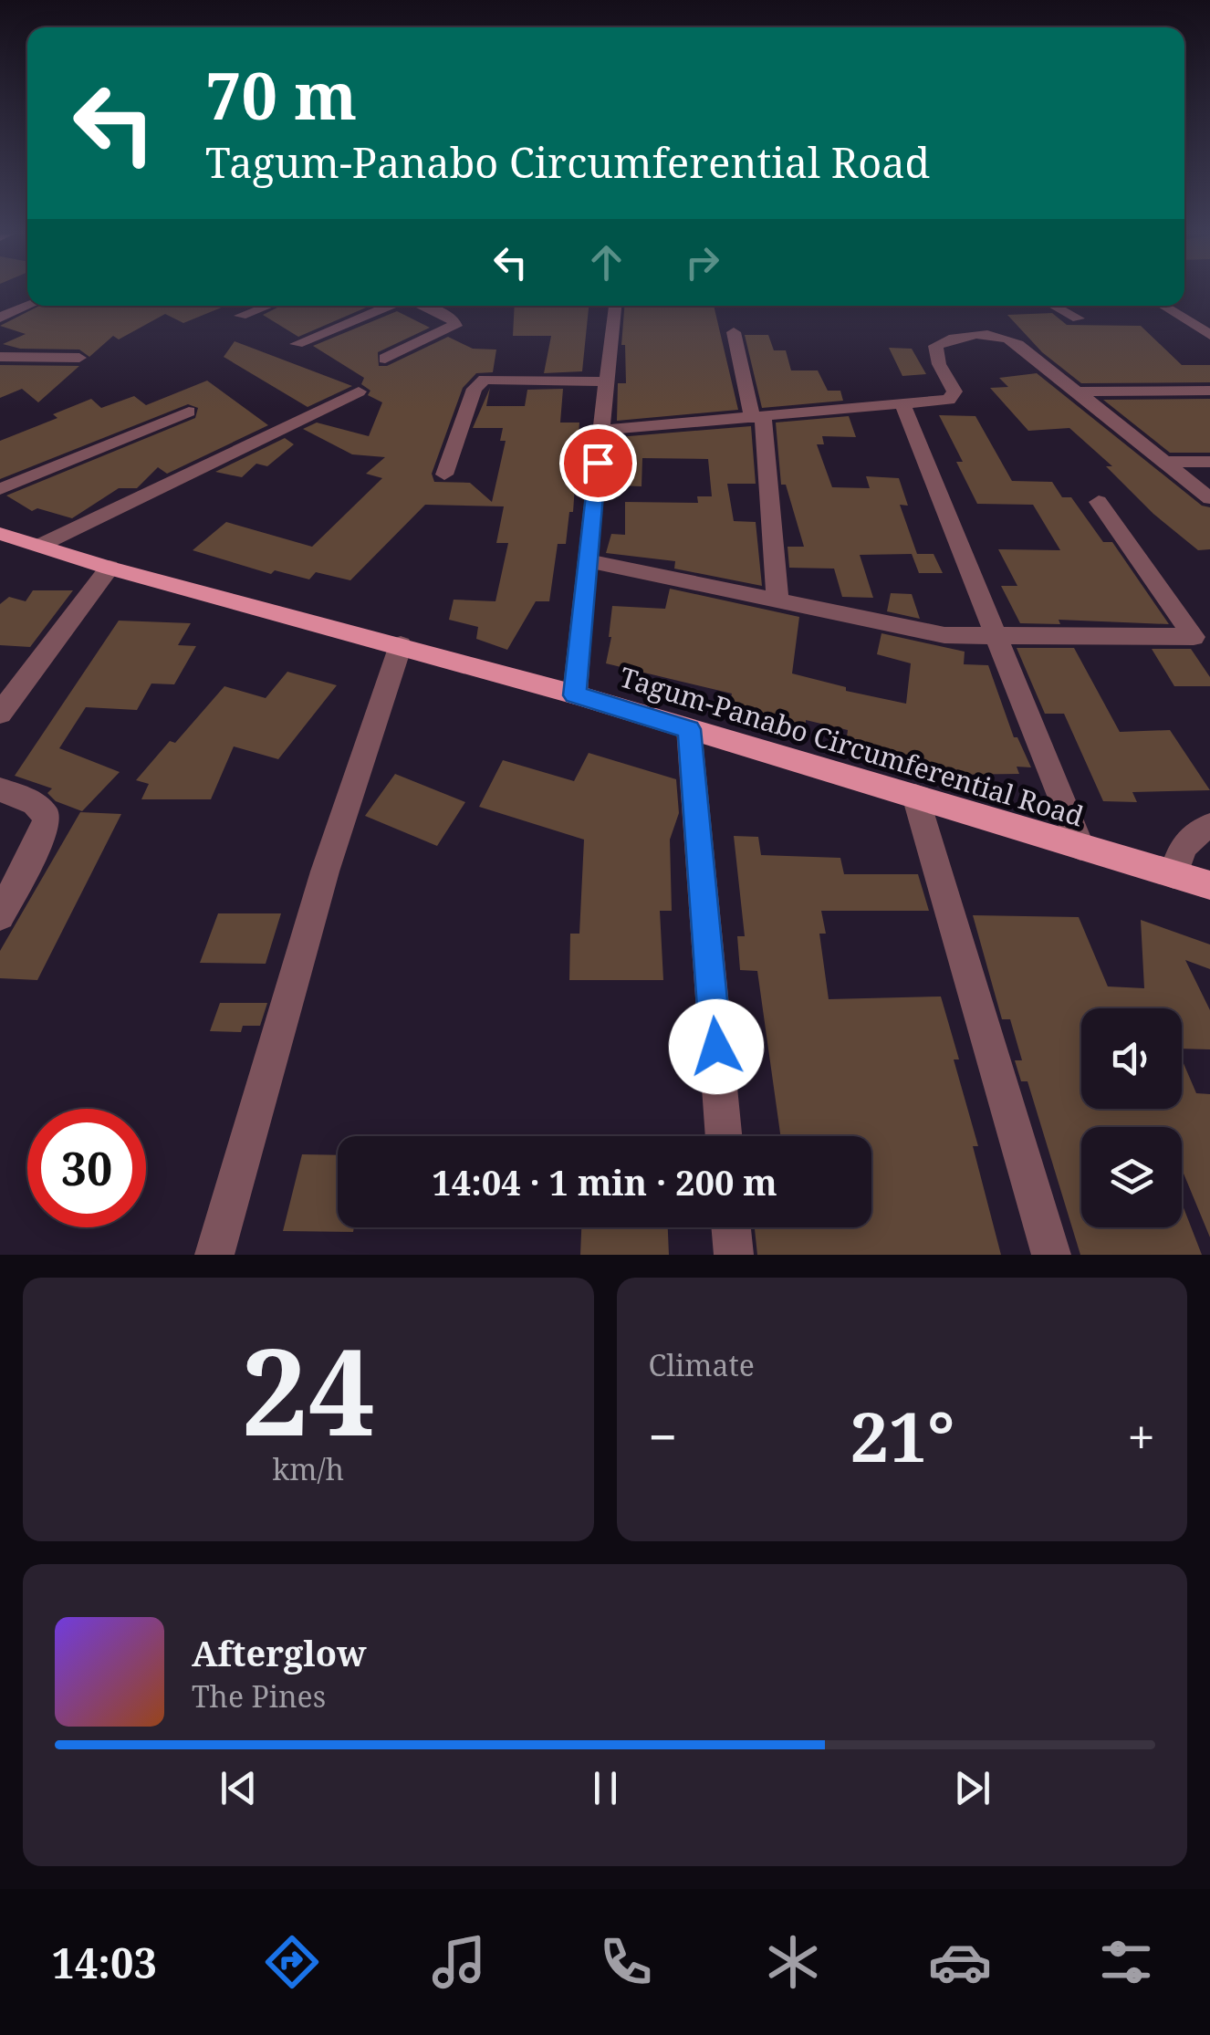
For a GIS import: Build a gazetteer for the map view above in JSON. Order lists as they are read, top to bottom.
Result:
{
  "streets": {
    "main road": ["Tagum-Panabo Circumferential Road"]
  },
  "page": {
    "turn": ["70 m", "Tagum-Panabo Circumferential Road"],
    "limit": "30",
    "trip": "14:04 · 1 min · 200 m",
    "tile": [
      ["24", "km/h"],
      "Climate"
    ],
    "heat": ["−", "21°", "+"],
    "song": ["Afterglow", "The Pines"],
    "tabs": "14:03"
  }
}
